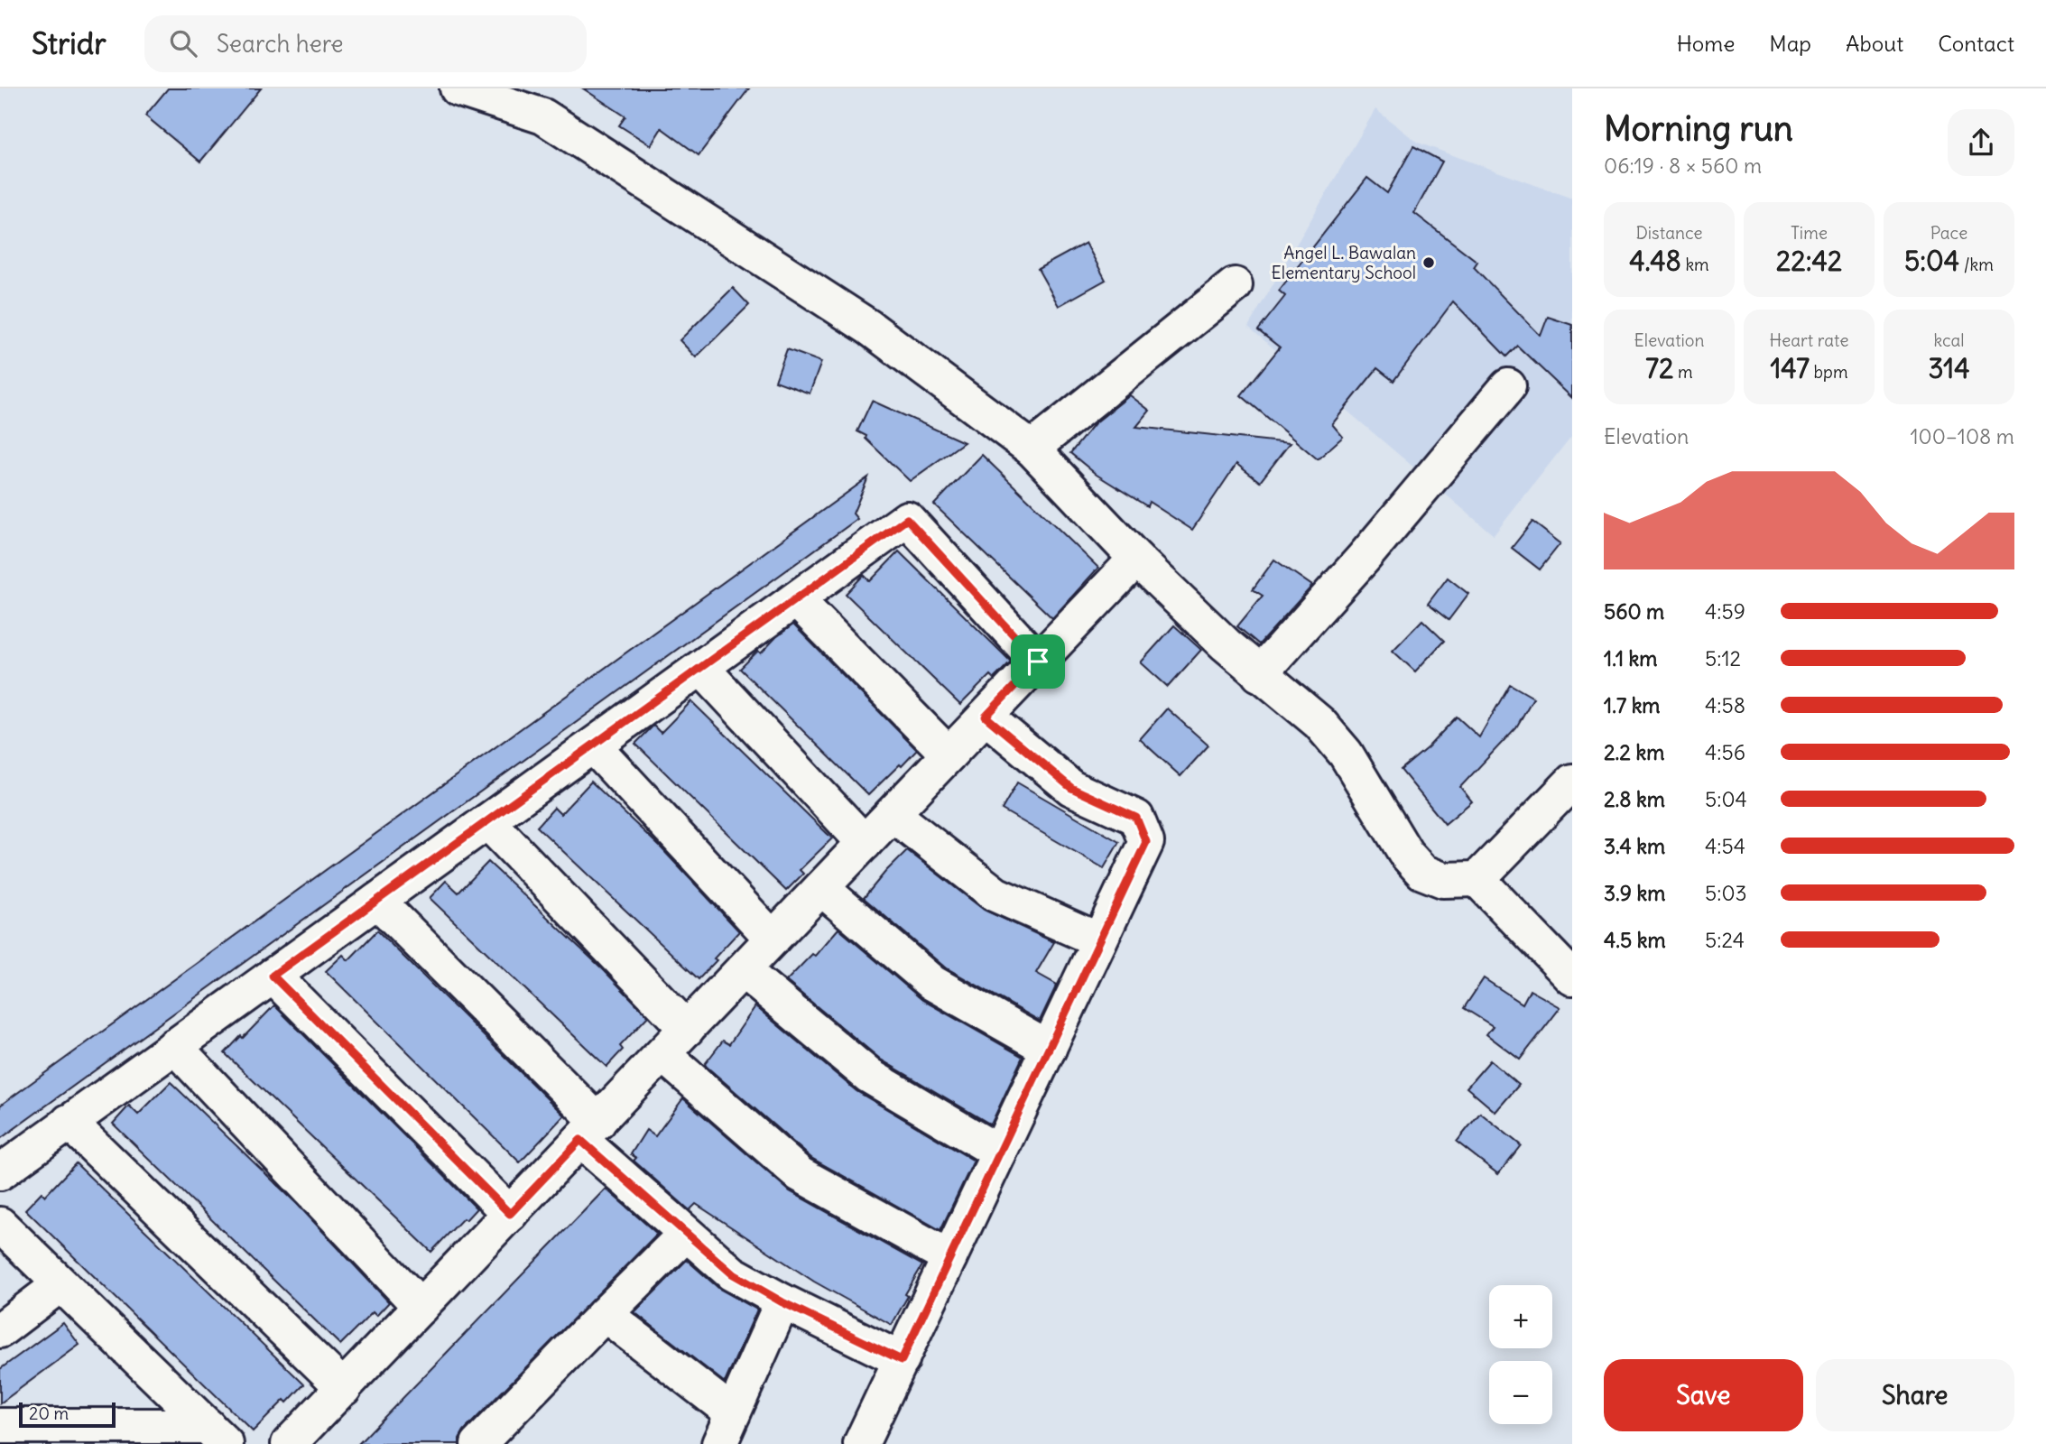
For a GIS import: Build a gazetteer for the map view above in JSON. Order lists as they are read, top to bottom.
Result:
{
  "places": ["Angel L. Bawalan Elementary School"],
  "scale_bar": "20 m",
  "page": {
    "header": "Stridr",
    "search": "Search here",
    "nav": [
      "Home",
      "Map",
      "About",
      "Contact"
    ],
    "heading": ["Morning run", "06:19 · 8 × 560 m"],
    "stats": [
      ["Distance", "4.48 km"],
      ["Time", "22:42"],
      ["Pace", "5:04 /km"],
      ["Elevation", "72 m"],
      ["Heart rate", "147 bpm"],
      ["kcal", "314"]
    ],
    "chart": ["Elevation", "100–108 m"],
    "list": [
      {
        "name": "560 m",
        "note": "4:59"
      },
      {
        "name": "1.1 km",
        "note": "5:12"
      },
      {
        "name": "1.7 km",
        "note": "4:58"
      },
      {
        "name": "2.2 km",
        "note": "4:56"
      },
      {
        "name": "2.8 km",
        "note": "5:04"
      },
      {
        "name": "3.4 km",
        "note": "4:54"
      },
      {
        "name": "3.9 km",
        "note": "5:03"
      },
      {
        "name": "4.5 km",
        "note": "5:24"
      }
    ],
    "map_buttons": ["+", "−"],
    "buttons": ["Save", "Share"],
    "scale": "20 m"
  }
}
